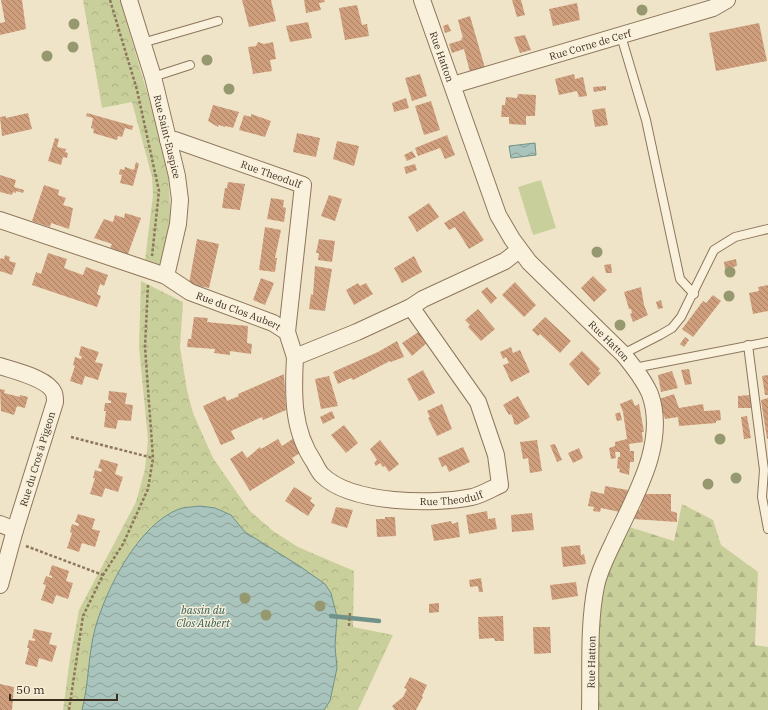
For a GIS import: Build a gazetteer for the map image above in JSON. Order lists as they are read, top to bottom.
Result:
{
  "streets": {
    "street": [
      "Rue Corne de Cerf",
      "Rue Hatton",
      "Rue Saint-Euspice",
      "Rue Theodulf",
      "Rue du Clos Aubert",
      "Rue du Cros à Pigeon"
    ]
  },
  "crossings": [
    ["Rue Corne de Cerf", "Rue Hatton"],
    ["Rue Saint-Euspice", "Rue Theodulf"],
    ["Rue Saint-Euspice", "Rue du Clos Aubert"],
    ["Rue Theodulf", "Rue du Clos Aubert"]
  ],
  "water": ["bassin du Clos Aubert"],
  "scale_bar": "50 m"
}
